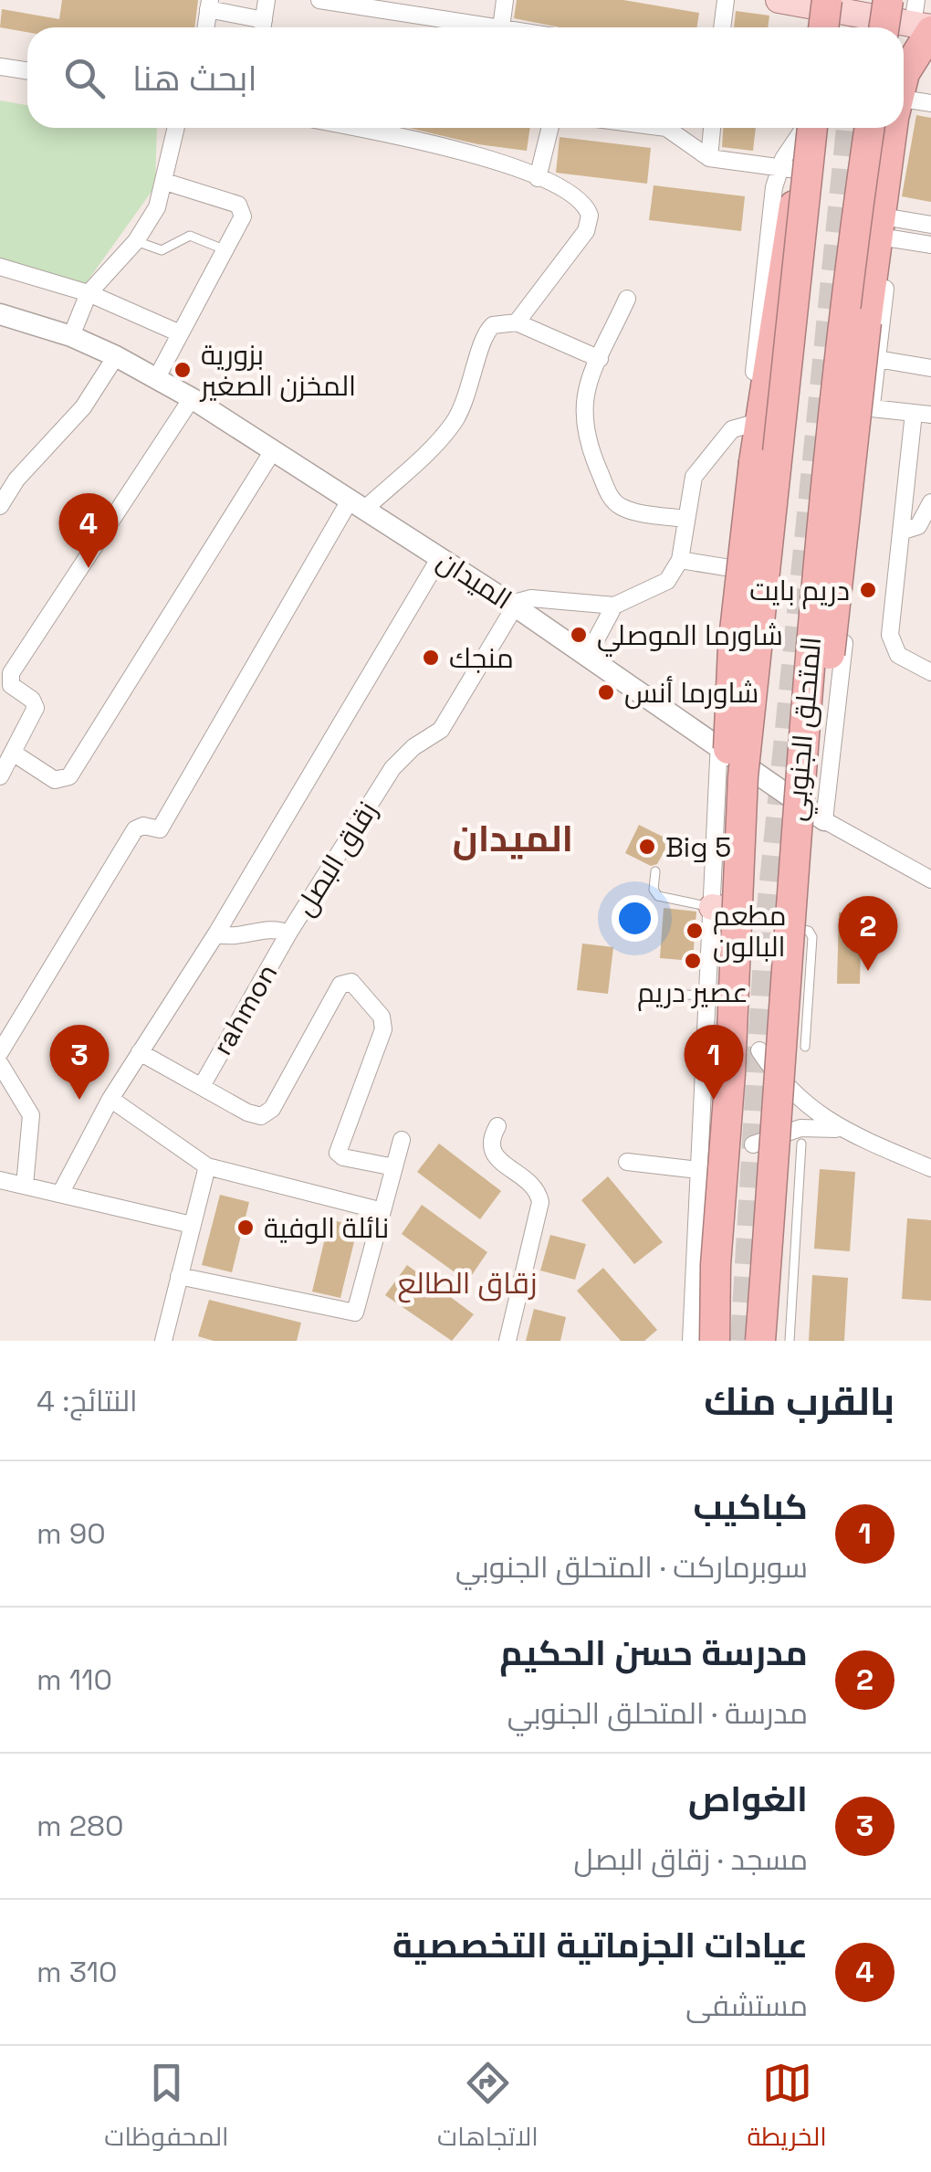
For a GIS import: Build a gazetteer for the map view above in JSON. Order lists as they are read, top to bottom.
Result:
{
  "streets": {
    "highway": ["المتحلق الجنوبي"],
    "street": ["الميدان", "زقاق البصل", "rahmon"]
  },
  "crossings": [
    ["الميدان", "زقاق البصل"],
    ["زقاق البصل", "rahmon"]
  ],
  "districts": ["الميدان", "زقاق الطالع"],
  "places": [
    "بزورية المخزن الصغير",
    "دريم بايت",
    "شاورما الموصلي",
    "منجك",
    "شاورما أنس",
    "Big 5",
    "مطعم البالون",
    "عصير دريم",
    "نائلة الوفية"
  ],
  "page": {
    "search": "ابحث هنا",
    "pins": [
      "4",
      "2",
      "1",
      "3"
    ],
    "heading": ["بالقرب منك", "النتائج: 4"],
    "list": [
      {
        "mark": "1",
        "name": "كباكيب",
        "note": "سوبرماركت · المتحلق الجنوبي",
        "value": "90 m"
      },
      {
        "mark": "2",
        "name": "مدرسة حسن الحكيم",
        "note": "مدرسة · المتحلق الجنوبي",
        "value": "110 m"
      },
      {
        "mark": "3",
        "name": "الغواص",
        "note": "مسجد · زقاق البصل",
        "value": "280 m"
      },
      {
        "mark": "4",
        "name": "عيادات الجزماتية التخصصية",
        "note": "مستشفى",
        "value": "310 m"
      }
    ],
    "nav": ["الخريطة", "الاتجاهات", "المحفوظات"]
  }
}
